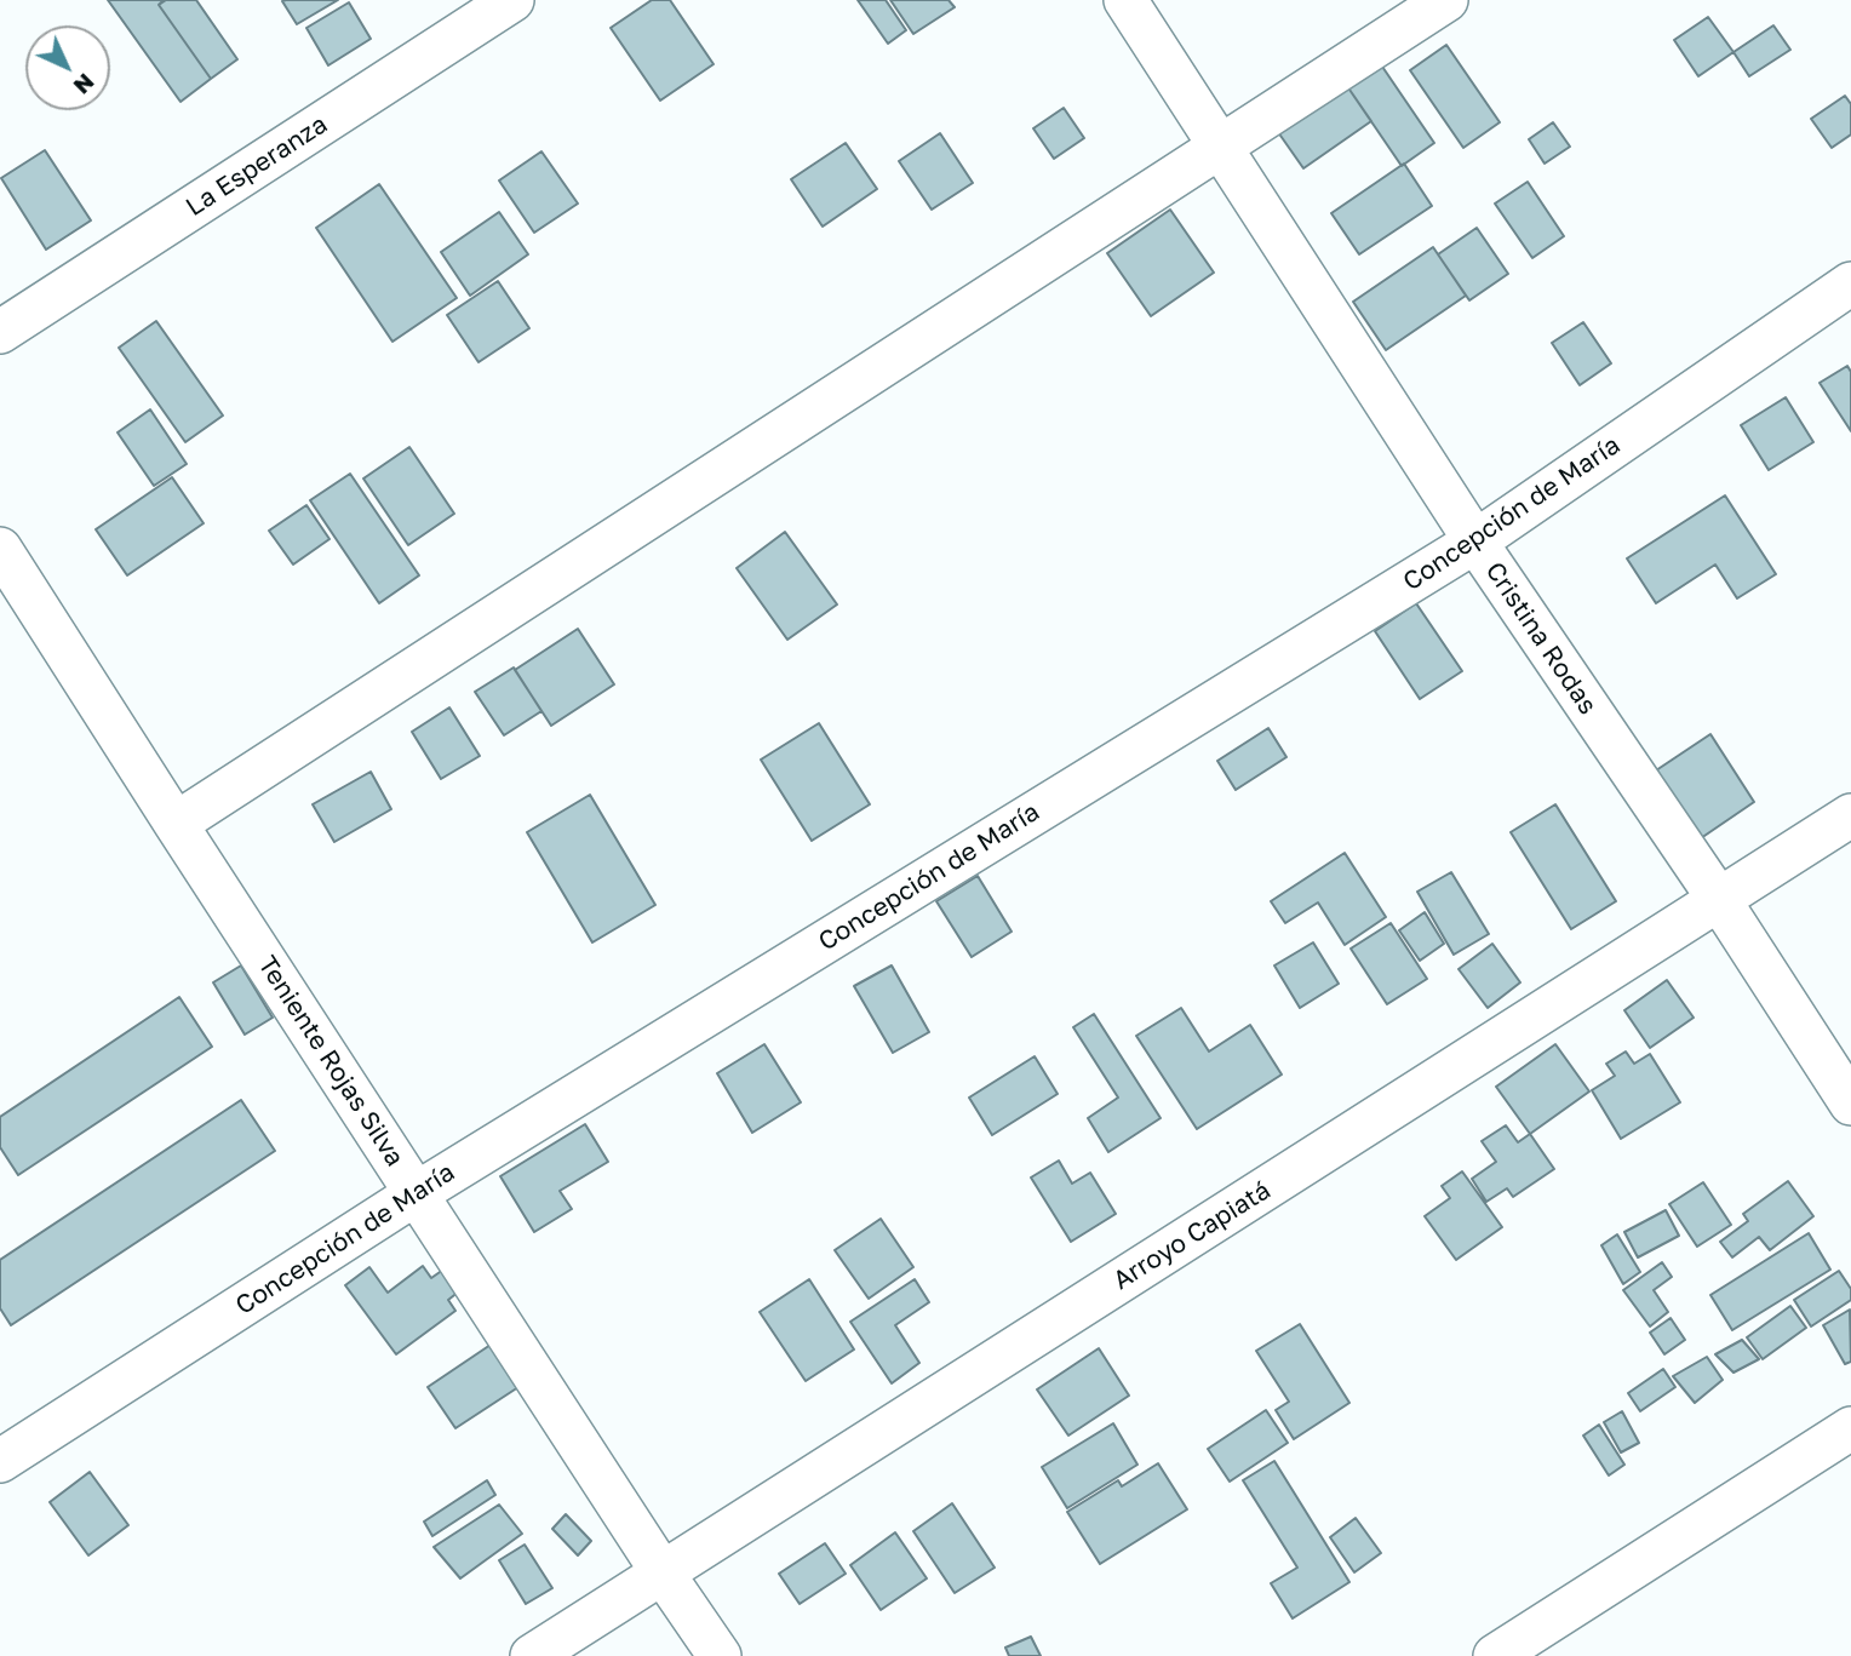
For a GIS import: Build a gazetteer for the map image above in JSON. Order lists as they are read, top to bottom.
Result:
{
  "streets": {
    "street": [
      "La Esperanza",
      "Concepción de María",
      "Cristina Rodas",
      "Teniente Rojas Silva",
      "Arroyo Capiatá"
    ]
  },
  "crossings": [
    ["Concepción de María", "Cristina Rodas"],
    ["Concepción de María", "Teniente Rojas Silva"],
    ["Cristina Rodas", "Arroyo Capiatá"],
    ["Teniente Rojas Silva", "Arroyo Capiatá"]
  ],
  "north": "bottom right"
}
